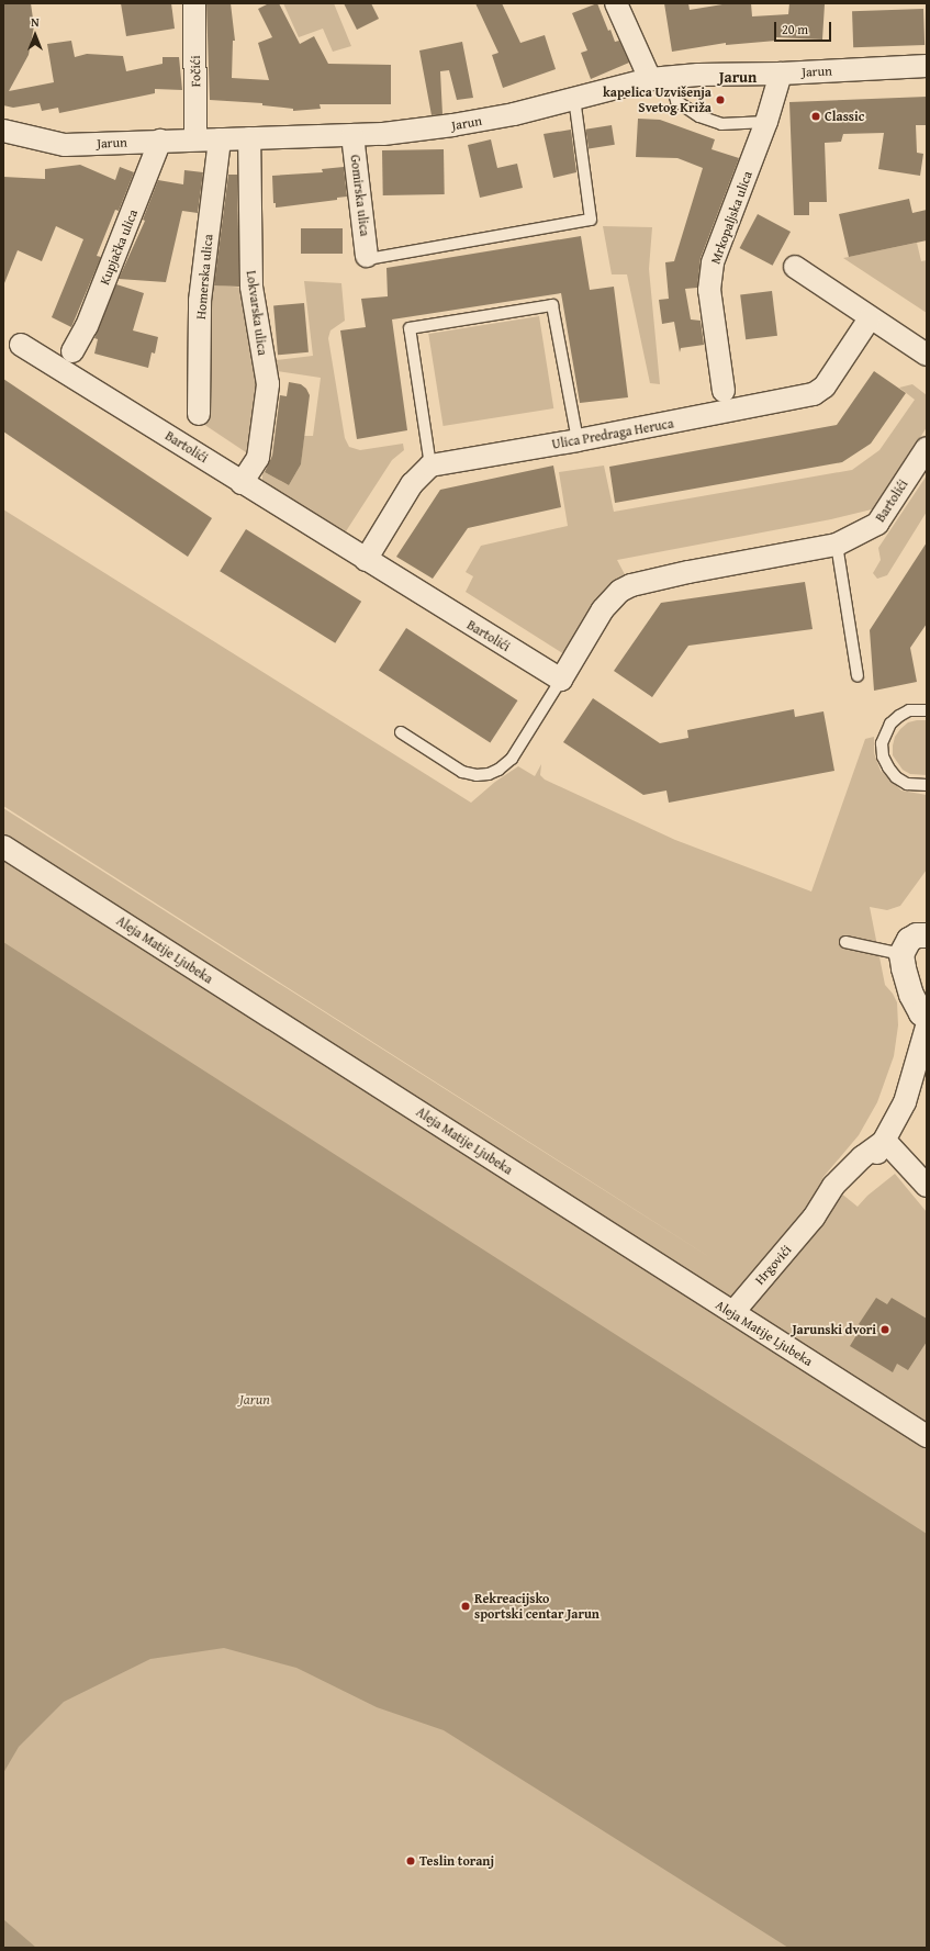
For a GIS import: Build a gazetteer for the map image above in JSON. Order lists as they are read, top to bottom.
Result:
{
  "streets": {
    "street": [
      "Fočići",
      "Jarun",
      "Gomirska ulica",
      "Mrkopaljska ulica",
      "Kupjačka ulica",
      "Homerska ulica",
      "Lokvarska ulica",
      "Ulica Predraga Heruca",
      "Bartolići",
      "Aleja Matije Ljubeka",
      "Hrgovići"
    ]
  },
  "crossings": [
    ["Fočići", "Jarun"],
    ["Jarun", "Gomirska ulica"],
    ["Jarun", "Mrkopaljska ulica"],
    ["Jarun", "Kupjačka ulica"],
    ["Jarun", "Homerska ulica"],
    ["Jarun", "Lokvarska ulica"],
    ["Lokvarska ulica", "Bartolići"],
    ["Aleja Matije Ljubeka", "Hrgovići"]
  ],
  "districts": ["Jarun"],
  "water": ["Jarun"],
  "places": [
    "kapelica Uzvišenja Svetog Križa",
    "Classic",
    "Jarunski dvori",
    "Rekreacijsko sportski centar Jarun",
    "Teslin toranj"
  ],
  "scale_bar": "20 m",
  "north": "top"
}
